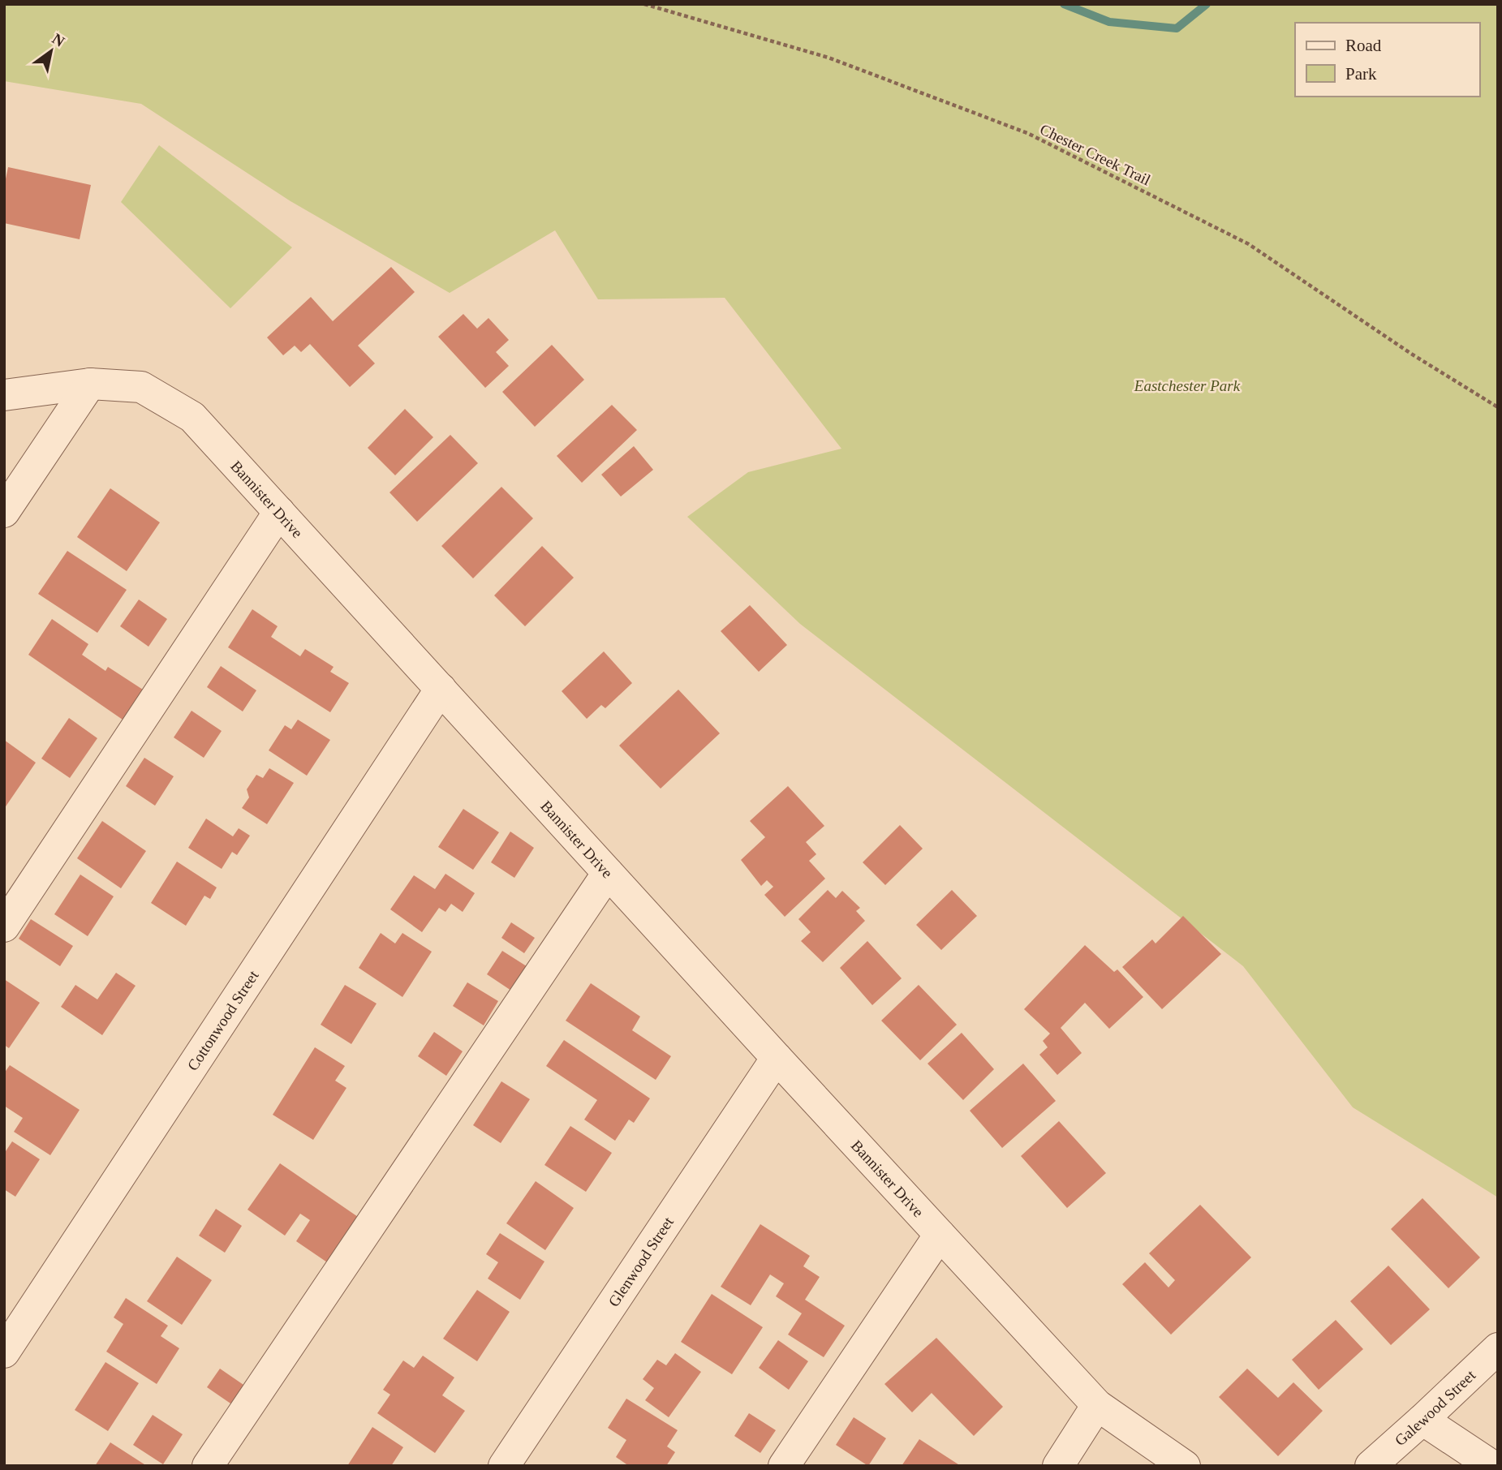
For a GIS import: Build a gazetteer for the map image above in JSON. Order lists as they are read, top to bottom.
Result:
{
  "streets": {
    "street": [
      "Bannister Drive",
      "Cottonwood Street",
      "Glenwood Street",
      "Galewood Street"
    ],
    "path": ["Chester Creek Trail"]
  },
  "crossings": [
    ["Bannister Drive", "Cottonwood Street"],
    ["Bannister Drive", "Glenwood Street"]
  ],
  "parks": ["Eastchester Park"],
  "legend": ["Road", "Park"],
  "north": "top right"
}
